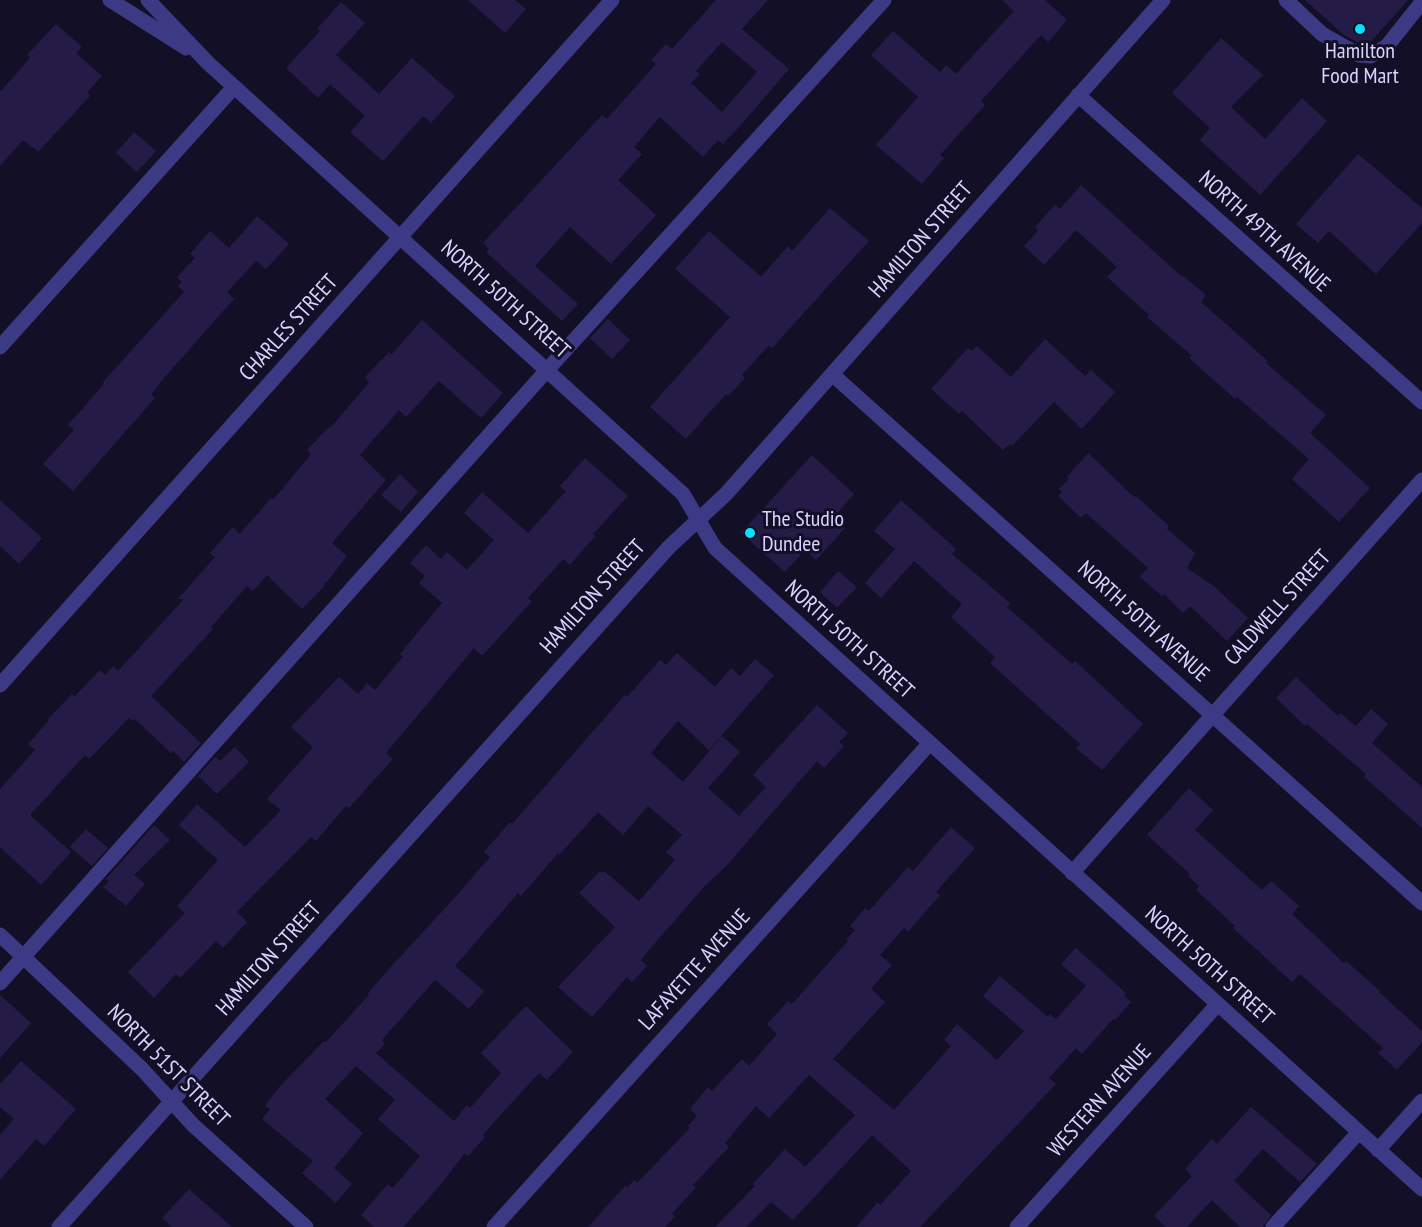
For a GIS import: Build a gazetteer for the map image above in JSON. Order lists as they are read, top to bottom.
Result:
{
  "streets": {
    "street": [
      "NORTH 49TH AVENUE",
      "HAMILTON STREET",
      "NORTH 50TH STREET",
      "CHARLES STREET",
      "CALDWELL STREET",
      "NORTH 50TH AVENUE",
      "LAFAYETTE AVENUE",
      "NORTH 51ST STREET",
      "WESTERN AVENUE"
    ]
  },
  "crossings": [
    ["NORTH 49TH AVENUE", "HAMILTON STREET"],
    ["HAMILTON STREET", "NORTH 50TH STREET"],
    ["HAMILTON STREET", "NORTH 50TH AVENUE"],
    ["HAMILTON STREET", "NORTH 51ST STREET"],
    ["NORTH 50TH STREET", "CHARLES STREET"],
    ["NORTH 50TH STREET", "CALDWELL STREET"],
    ["NORTH 50TH STREET", "LAFAYETTE AVENUE"],
    ["NORTH 50TH STREET", "WESTERN AVENUE"],
    ["CALDWELL STREET", "NORTH 50TH AVENUE"]
  ],
  "places": ["Hamilton Food Mart", "The Studio Dundee"]
}
